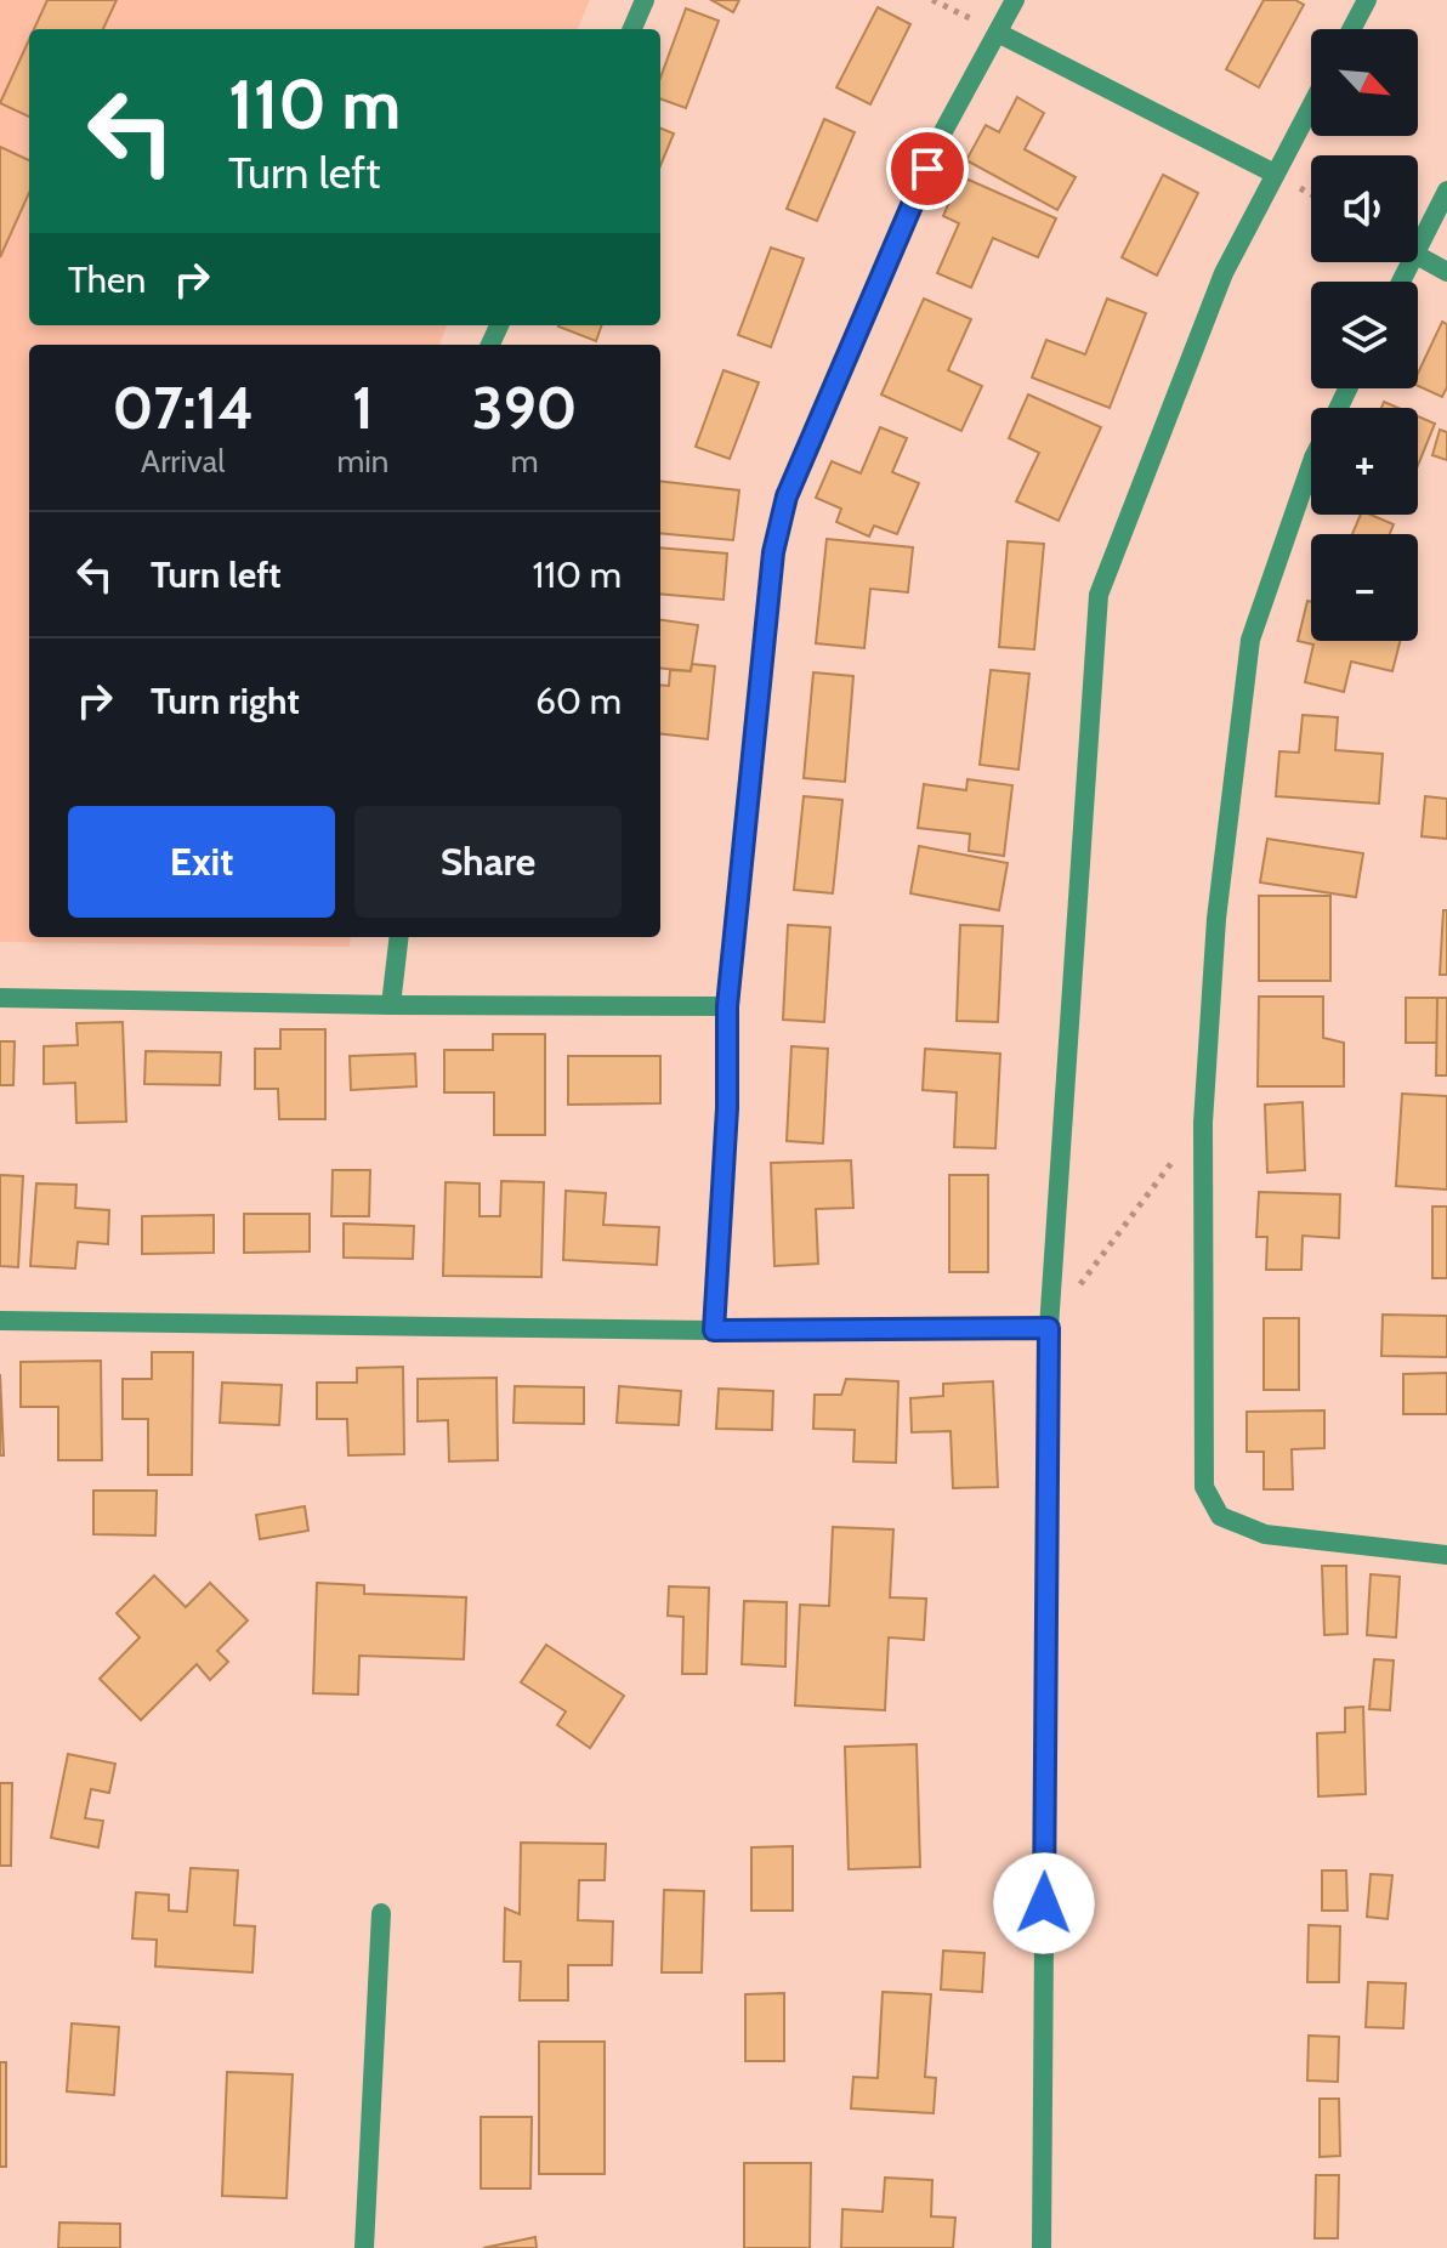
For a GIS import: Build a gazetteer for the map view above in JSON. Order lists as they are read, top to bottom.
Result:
{
  "north": "bottom right",
  "page": {
    "map_buttons": ["+", "−"],
    "turn": ["110 m", "Turn left"],
    "then": "Then",
    "eta": [
      "07:14",
      "Arrival",
      "1",
      "min",
      "390",
      "m"
    ],
    "list": [
      {
        "name": "Turn left",
        "value": "110 m"
      },
      {
        "name": "Turn right",
        "value": "60 m"
      }
    ],
    "buttons": ["Exit", "Share"]
  }
}
